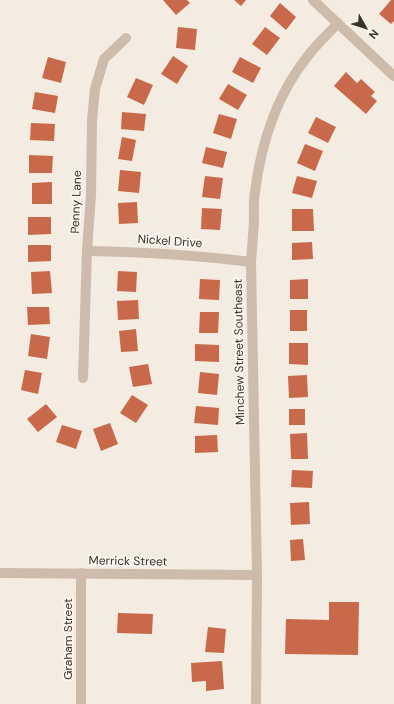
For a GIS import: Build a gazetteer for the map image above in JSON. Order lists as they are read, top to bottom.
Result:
{
  "streets": {
    "street": [
      "Penny Lane",
      "Nickel Drive",
      "Minchew Street Southeast",
      "Merrick Street",
      "Graham Street"
    ]
  },
  "crossings": [
    ["Penny Lane", "Nickel Drive"],
    ["Nickel Drive", "Minchew Street Southeast"],
    ["Minchew Street Southeast", "Merrick Street"],
    ["Merrick Street", "Graham Street"]
  ],
  "north": "bottom right"
}
